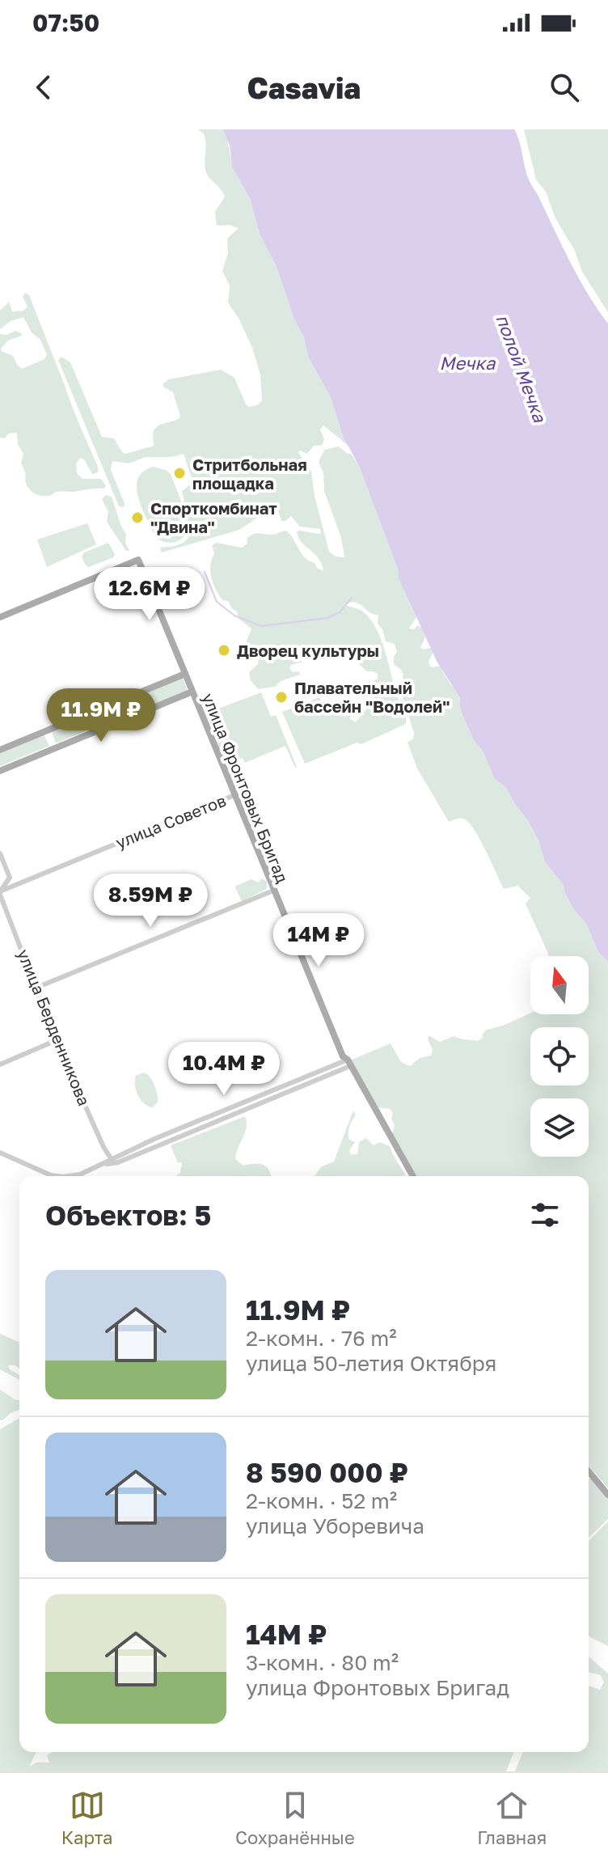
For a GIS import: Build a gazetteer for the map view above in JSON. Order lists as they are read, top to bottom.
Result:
{
  "streets": {
    "main road": ["улица Фронтовых Бригад"],
    "street": ["улица Советов", "улица Берденникова"]
  },
  "crossings": [
    ["улица Фронтовых Бригад", "улица Советов"],
    ["улица Советов", "улица Берденникова"]
  ],
  "water": ["Мечка", "полой Мечка"],
  "places": [
    "Стритбольная площадка",
    "Спорткомбинат \"Двина\"",
    "Дворец культуры",
    "Плавательный бассейн \"Водолей\""
  ],
  "north": "top",
  "page": {
    "status": "07:50",
    "header": "Casavia",
    "price": [
      "12.6M ₽",
      "11.9M ₽",
      "8.59M ₽",
      "14M ₽",
      "10.4M ₽"
    ],
    "heading": "Объектов: 5",
    "list": [
      {
        "name": "11.9M ₽",
        "note": "2-комн. · 76 m² · улица 50-летия Октября"
      },
      {
        "name": "8 590 000 ₽",
        "note": "2-комн. · 52 m² · улица Уборевича"
      },
      {
        "name": "14M ₽",
        "note": "3-комн. · 80 m² · улица Фронтовых Бригад"
      }
    ],
    "tabs": ["Карта", "Сохранённые", "Главная"]
  }
}
